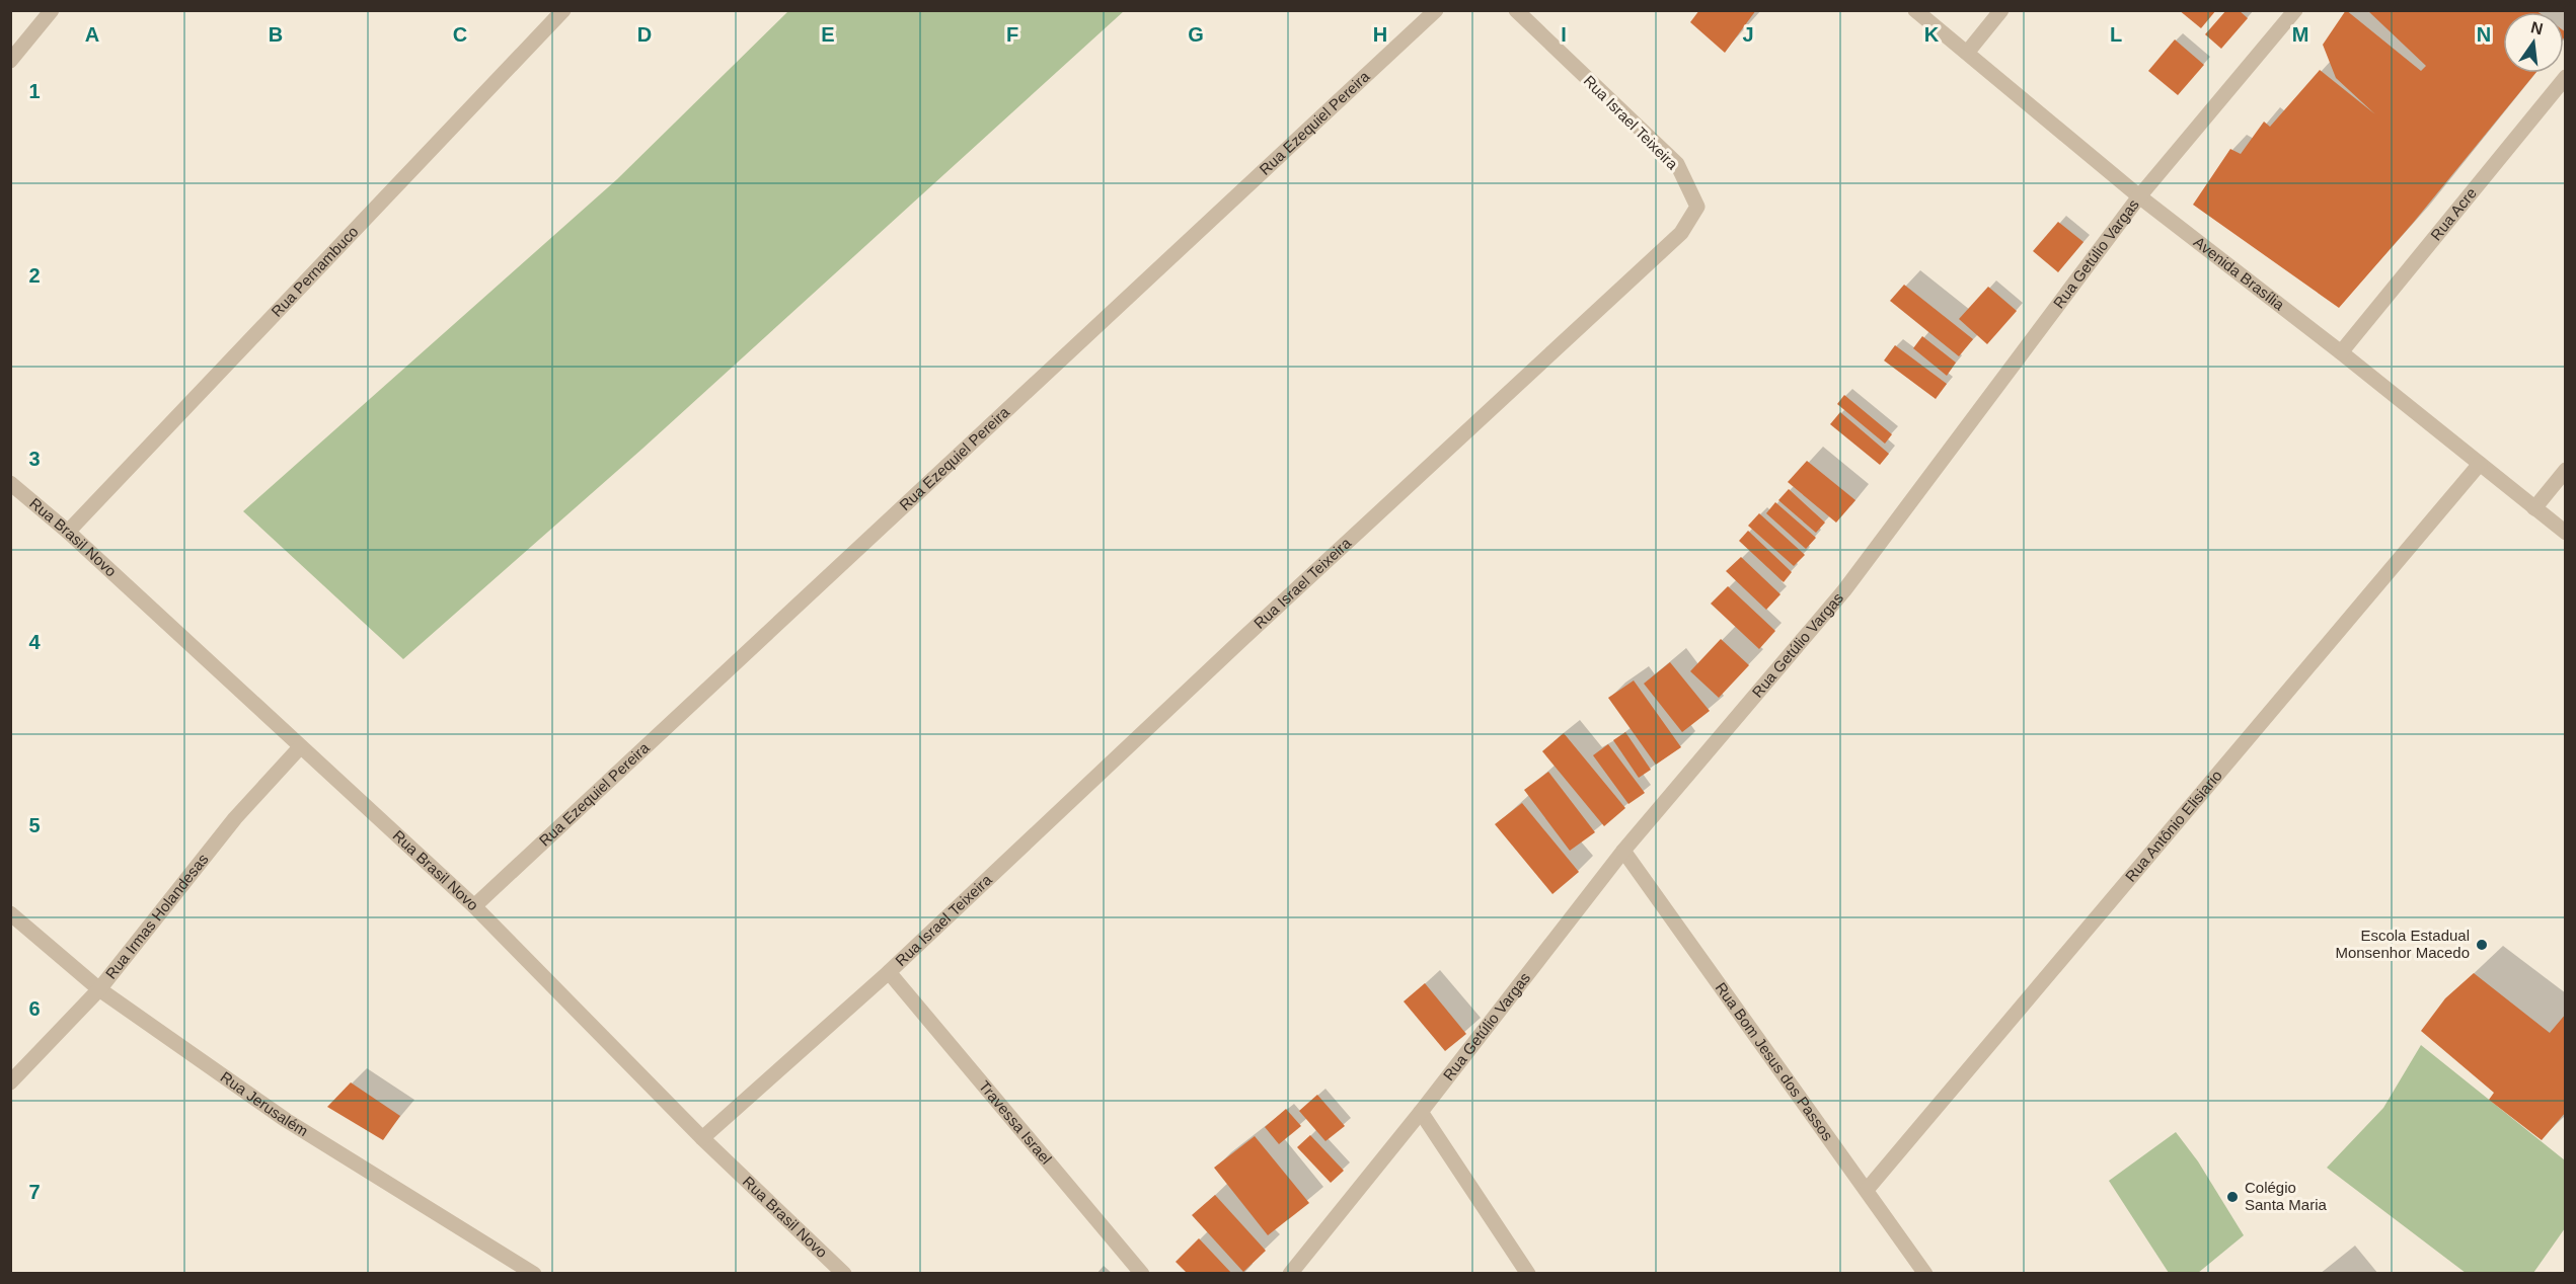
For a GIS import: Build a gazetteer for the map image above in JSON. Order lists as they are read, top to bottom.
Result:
{
  "streets": {
    "street": [
      "Rua Ezequiel Pereira",
      "Rua Israel Teixeira",
      "Rua Acre",
      "Rua Getúlio Vargas",
      "Rua Pernambuco",
      "Avenida Brasília",
      "Rua Brasil Novo",
      "Rua Antônio Elisiario",
      "Rua Irmas Holandesas",
      "Rua Bom Jesus dos Passos",
      "Rua Jerusalém",
      "Travessa Israel"
    ]
  },
  "crossings": [
    ["Rua Ezequiel Pereira", "Rua Brasil Novo"],
    ["Rua Israel Teixeira", "Rua Brasil Novo"],
    ["Rua Israel Teixeira", "Travessa Israel"],
    ["Rua Acre", "Avenida Brasília"],
    ["Rua Getúlio Vargas", "Avenida Brasília"],
    ["Rua Getúlio Vargas", "Rua Bom Jesus dos Passos"],
    ["Rua Pernambuco", "Rua Brasil Novo"],
    ["Avenida Brasília", "Rua Antônio Elisiario"],
    ["Rua Brasil Novo", "Rua Irmas Holandesas"],
    ["Rua Antônio Elisiario", "Rua Bom Jesus dos Passos"],
    ["Rua Irmas Holandesas", "Rua Jerusalém"]
  ],
  "places": ["Escola Estadual Monsenhor Macedo", "Colégio Santa Maria"],
  "north": "top",
  "grid": {
    "columns": [
      "A",
      "B",
      "C",
      "D",
      "E",
      "F",
      "G",
      "H",
      "I",
      "J",
      "K",
      "L",
      "M",
      "N"
    ],
    "rows": [
      "1",
      "2",
      "3",
      "4",
      "5",
      "6",
      "7"
    ]
  }
}
